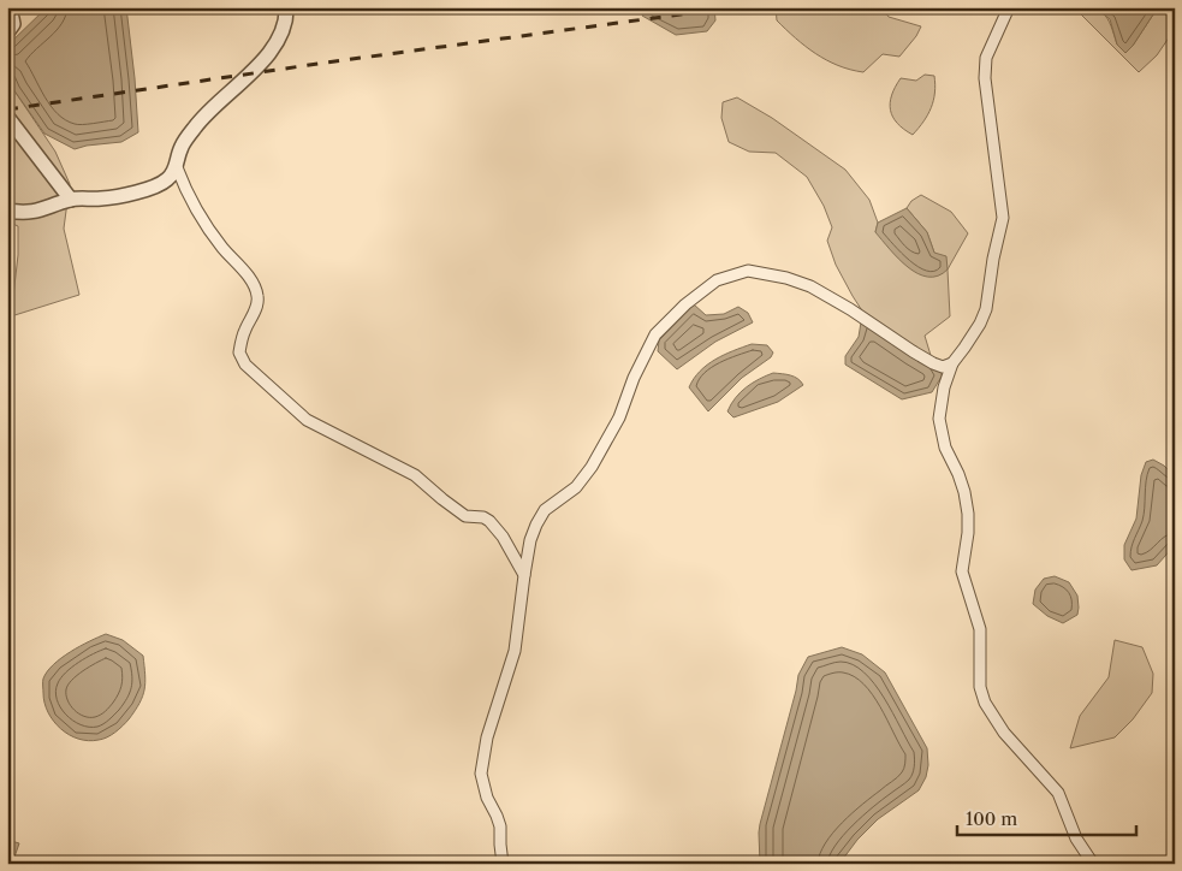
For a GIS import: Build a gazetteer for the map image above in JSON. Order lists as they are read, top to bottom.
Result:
{
  "scale_bar": "100 m"
}
